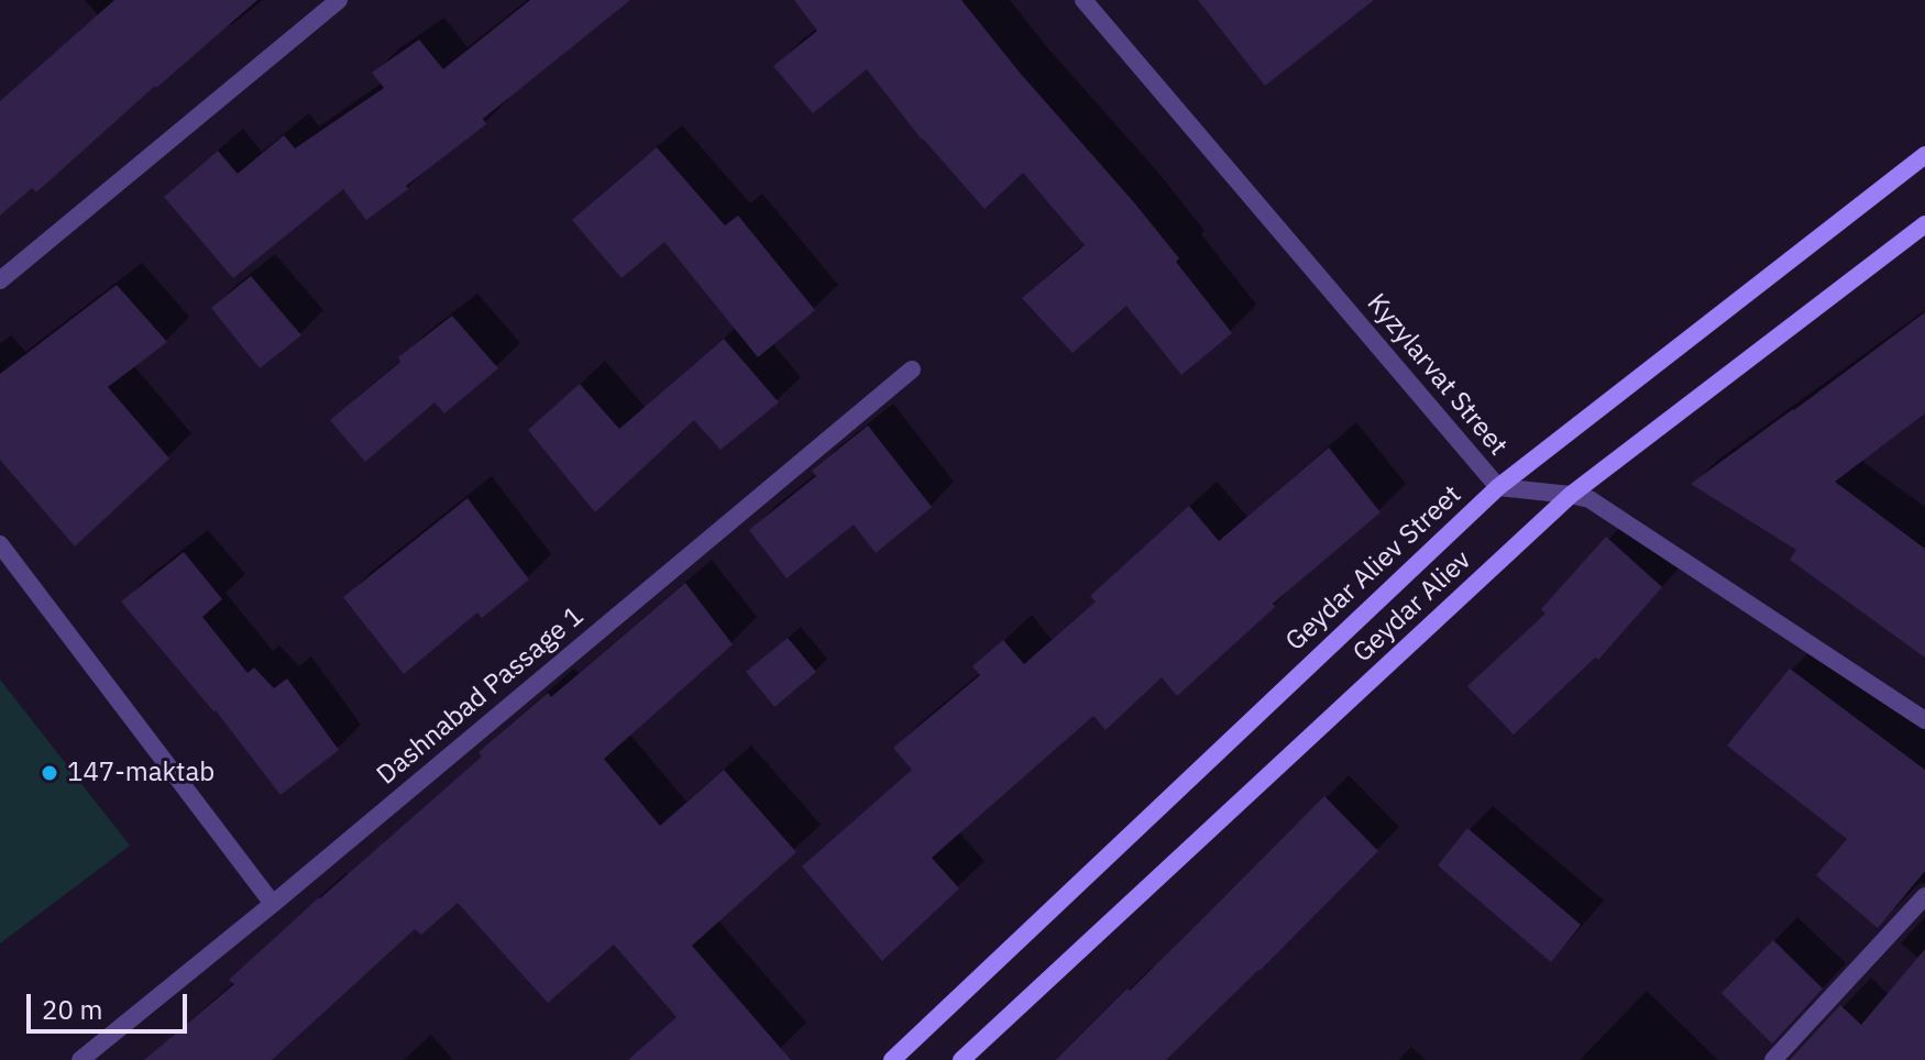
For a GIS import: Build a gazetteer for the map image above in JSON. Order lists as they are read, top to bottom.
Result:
{
  "streets": {
    "main road": ["Geydar Aliev Street", "Geydar Aliev"],
    "street": ["Kyzylarvat Street", "Dashnabad Passage 1"]
  },
  "crossings": [
    ["Kyzylarvat Street", "Geydar Aliev Street"],
    ["Kyzylarvat Street", "Geydar Aliev"]
  ],
  "places": ["147-maktab"],
  "scale_bar": "20 m"
}
